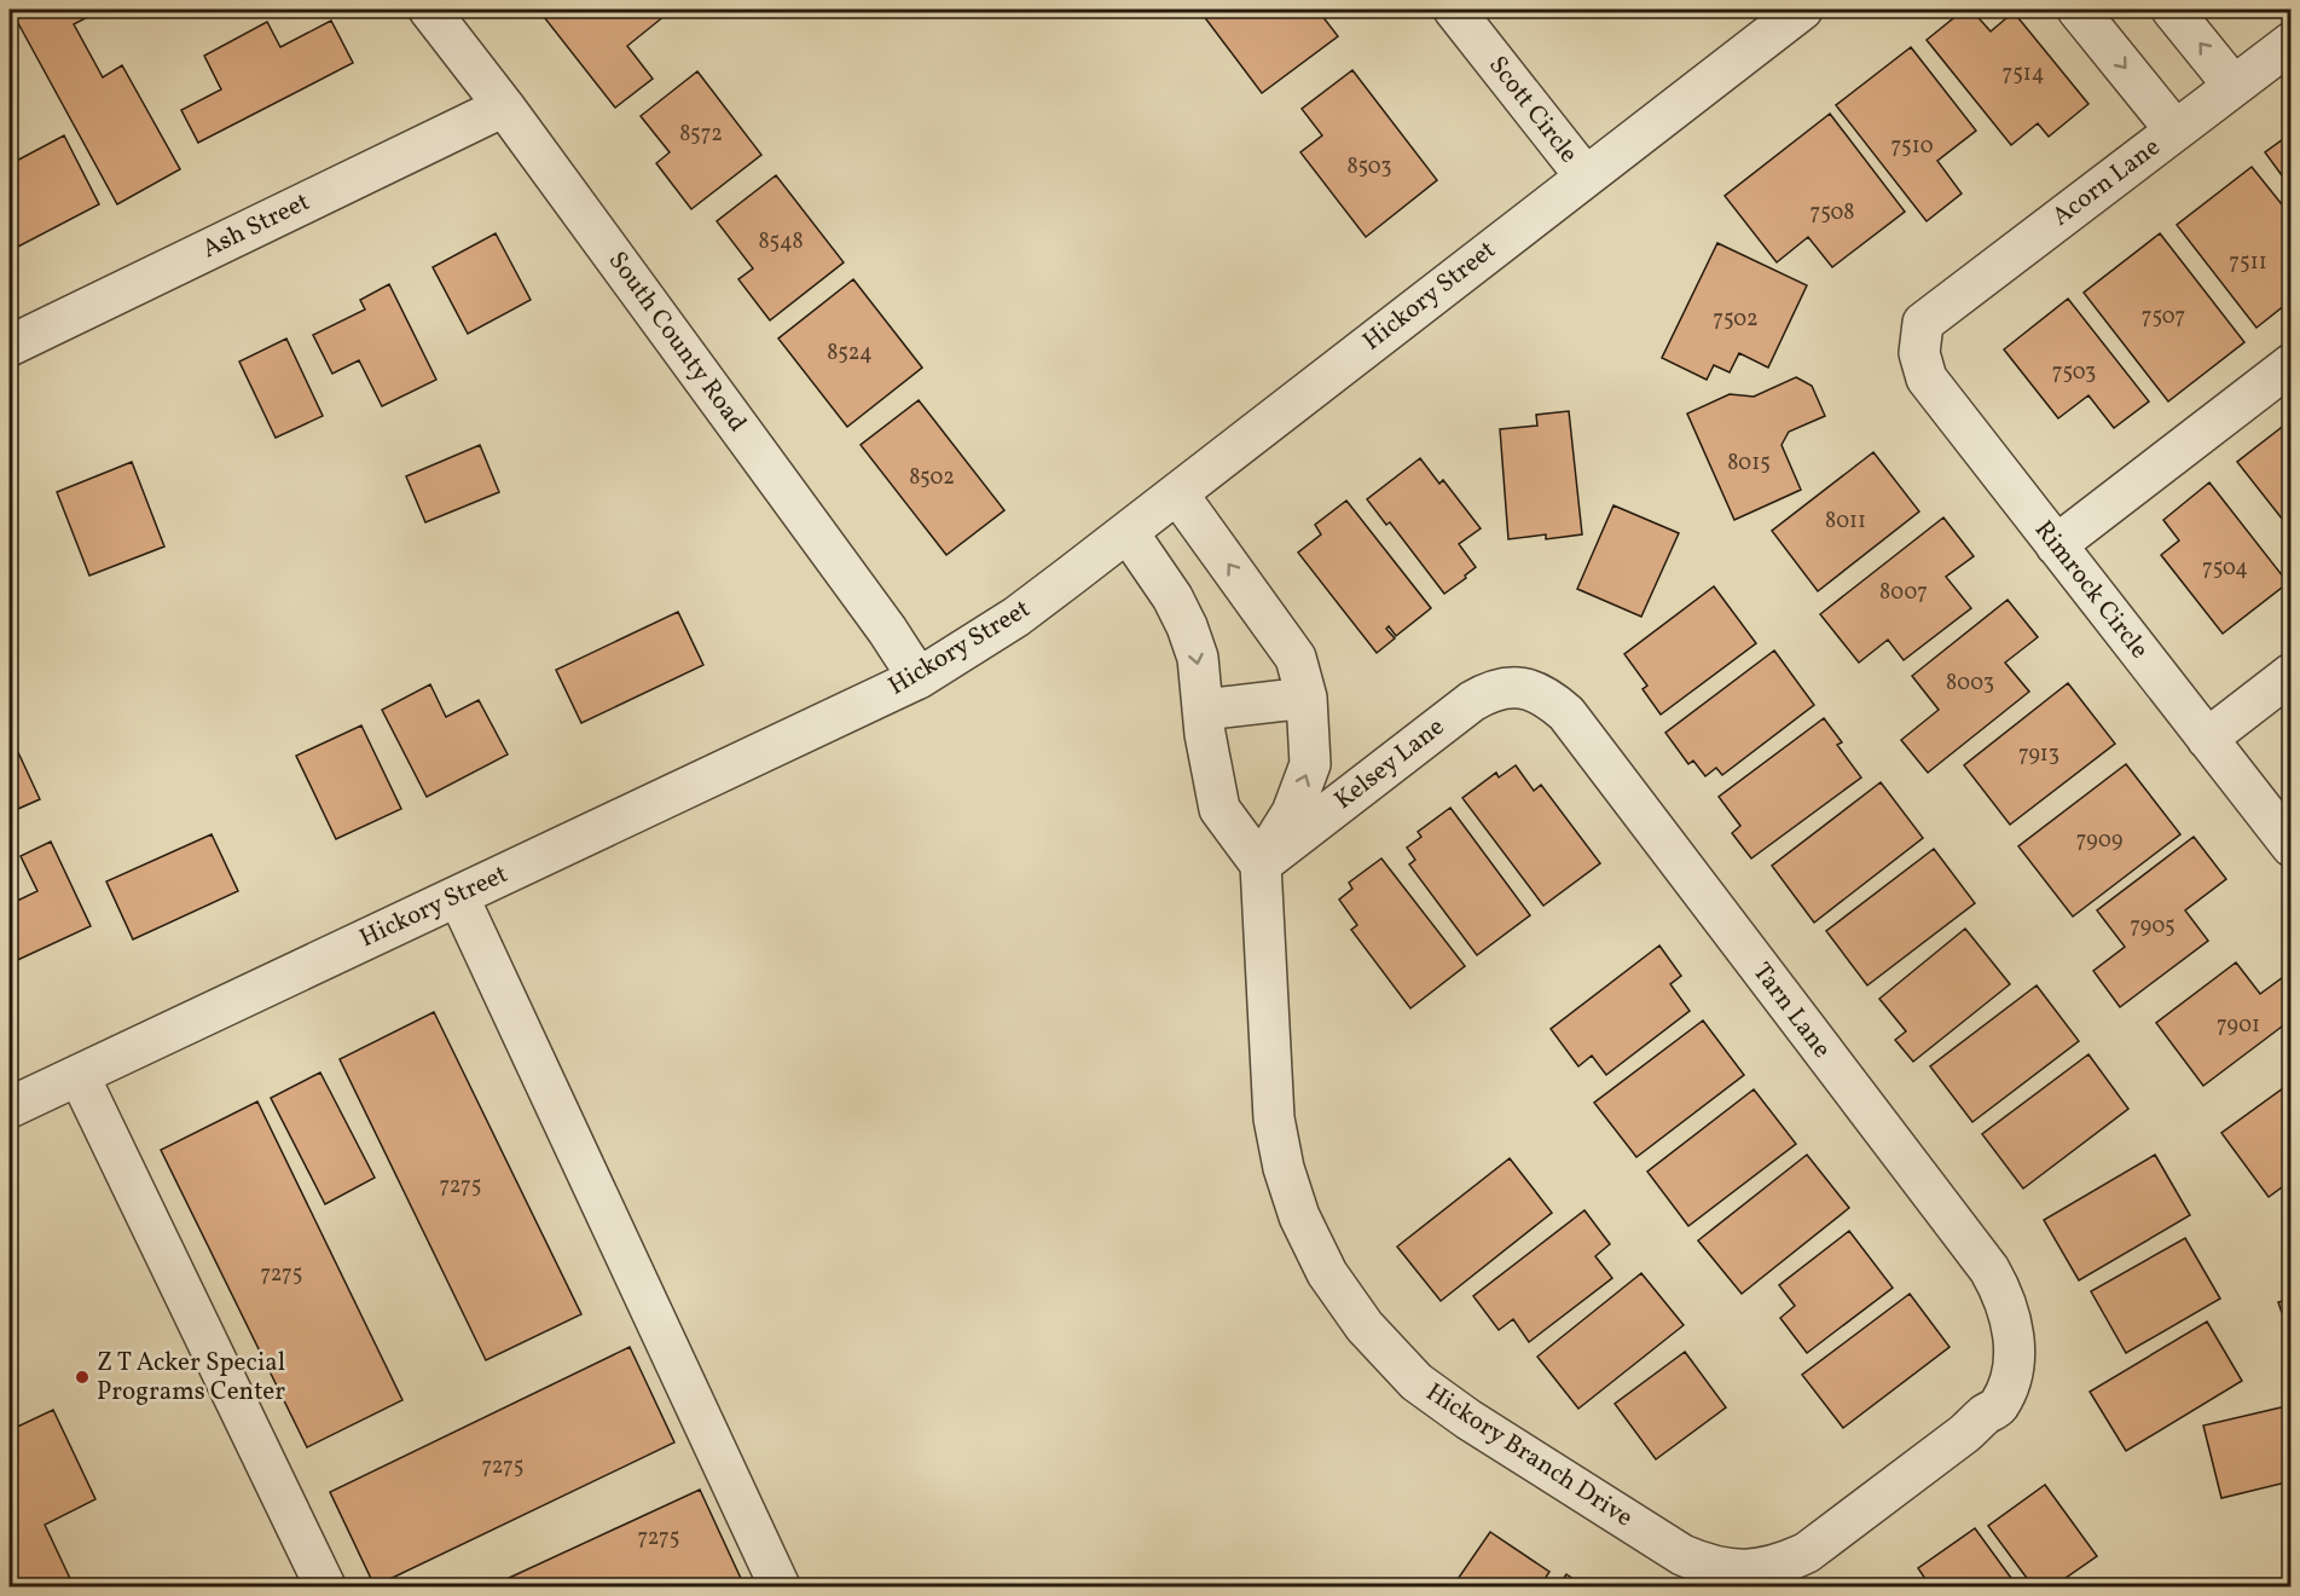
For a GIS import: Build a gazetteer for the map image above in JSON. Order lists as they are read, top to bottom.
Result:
{
  "streets": {
    "street": [
      "Scott Circle",
      "Acorn Lane",
      "Ash Street",
      "Hickory Street",
      "South County Road",
      "Rimrock Circle",
      "Kelsey Lane",
      "Tarn Lane",
      "Hickory Branch Drive"
    ]
  },
  "crossings": [
    ["Scott Circle", "Hickory Street"],
    ["Acorn Lane", "Rimrock Circle"],
    ["Ash Street", "South County Road"],
    ["Hickory Street", "South County Road"],
    ["Kelsey Lane", "Tarn Lane"],
    ["Kelsey Lane", "Hickory Branch Drive"],
    ["Tarn Lane", "Hickory Branch Drive"]
  ],
  "places": ["Z T Acker Special Programs Center"],
  "house_numbers": [
    "7514",
    "8572",
    "7510",
    "8503",
    "7508",
    "8548",
    "7511",
    "7507",
    "7502",
    "8524",
    "7503",
    "8015",
    "8502",
    "8011",
    "7504",
    "8007",
    "8003",
    "7913",
    "7909",
    "7905",
    "7901",
    "7275",
    "7275",
    "7275",
    "7275"
  ]
}
